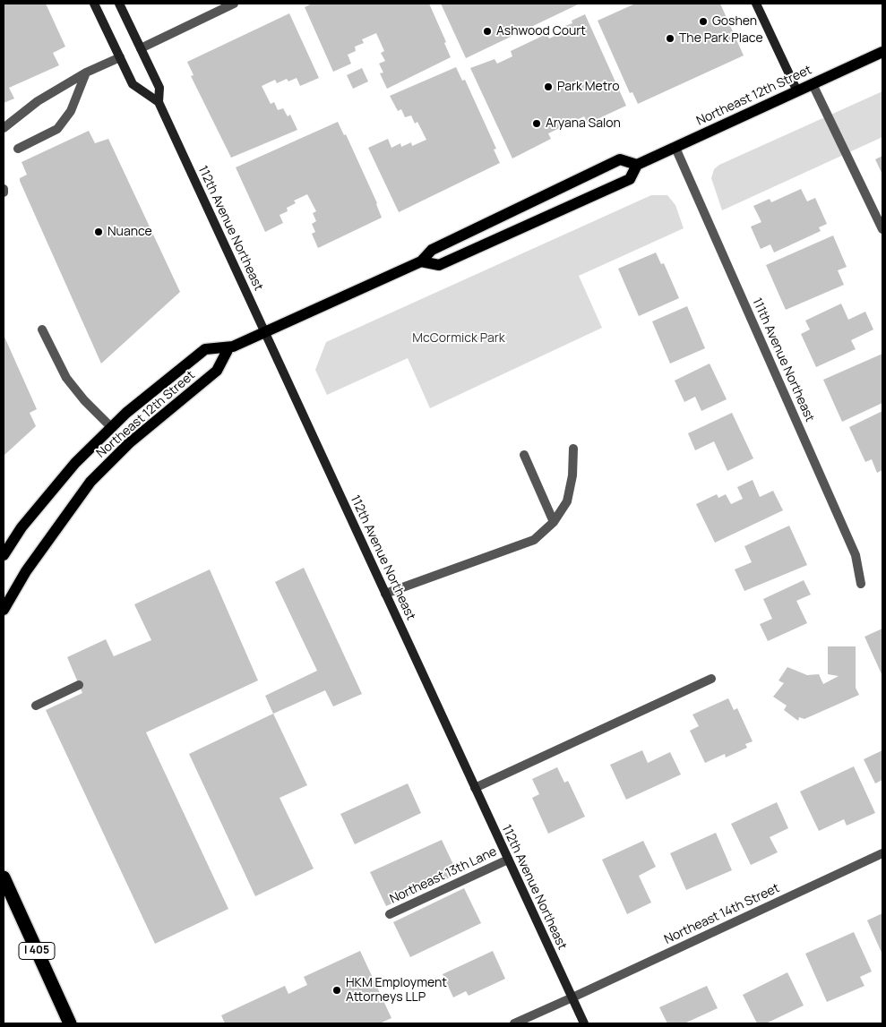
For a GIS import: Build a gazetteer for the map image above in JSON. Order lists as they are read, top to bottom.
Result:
{
  "streets": {
    "highway": ["I 405"],
    "main road": ["Northeast 12th Street", "112th Avenue Northeast"],
    "street": ["111th Avenue Northeast", "Northeast 13th Lane", "Northeast 14th Street"]
  },
  "crossings": [
    ["Northeast 12th Street", "112th Avenue Northeast"],
    ["Northeast 12th Street", "111th Avenue Northeast"],
    ["112th Avenue Northeast", "Northeast 13th Lane"],
    ["112th Avenue Northeast", "Northeast 14th Street"]
  ],
  "parks": ["McCormick Park"],
  "places": [
    "Goshen",
    "Ashwood Court",
    "The Park Place",
    "Park Metro",
    "Aryana Salon",
    "Nuance",
    "HKM Employment Attorneys LLP"
  ]
}
